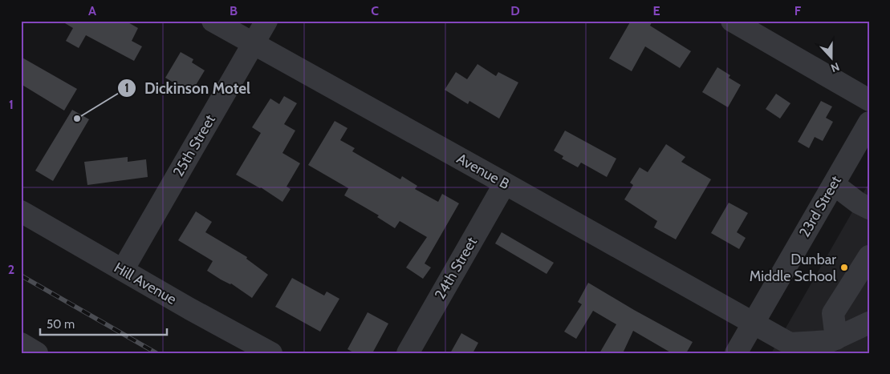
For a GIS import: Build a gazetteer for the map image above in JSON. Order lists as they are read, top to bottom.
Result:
{
  "streets": {
    "street": [
      "25th Street",
      "Avenue B",
      "23rd Street",
      "24th Street",
      "Hill Avenue"
    ]
  },
  "crossings": [
    ["25th Street", "Avenue B"],
    ["25th Street", "Hill Avenue"],
    ["Avenue B", "23rd Street"],
    ["Avenue B", "24th Street"]
  ],
  "places": ["Dickinson Motel", "Dunbar Middle School"],
  "scale_bar": "50 m",
  "north": "bottom",
  "grid": {
    "columns": [
      "A",
      "B",
      "C",
      "D",
      "E",
      "F"
    ],
    "rows": ["1", "2"]
  }
}
